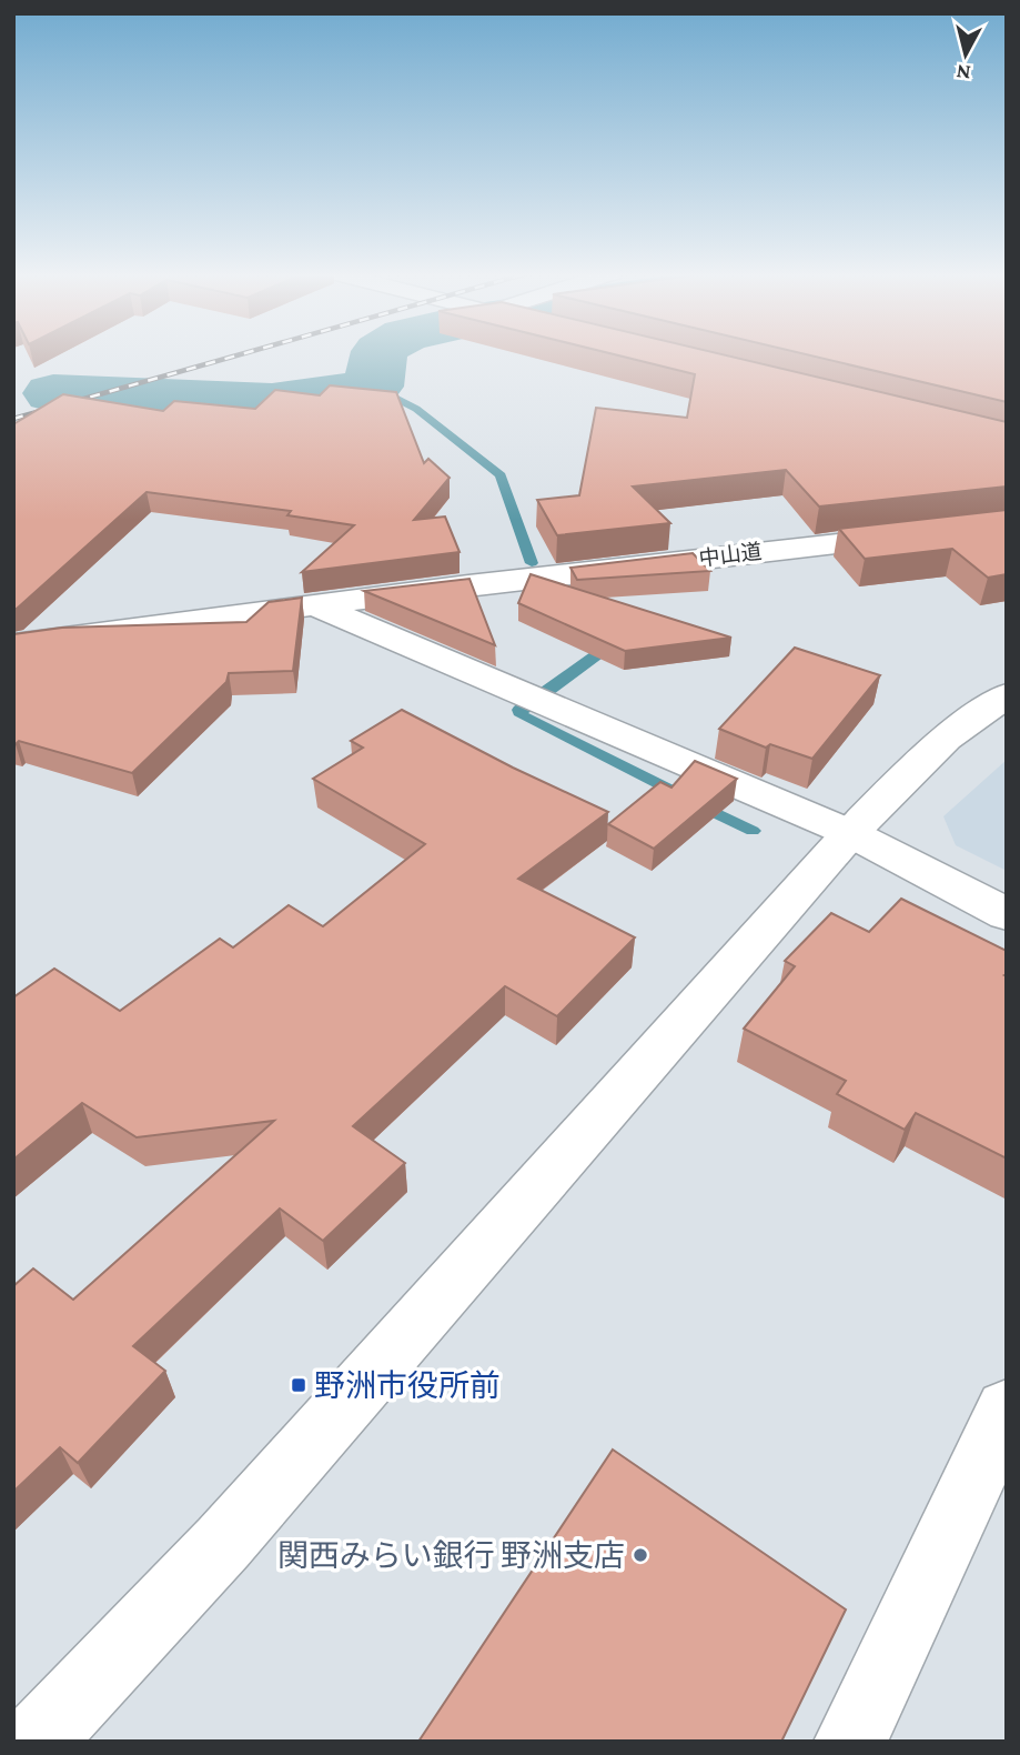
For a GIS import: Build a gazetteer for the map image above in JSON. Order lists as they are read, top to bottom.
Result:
{
  "streets": {
    "street": ["中山道"]
  },
  "places": {
    "transit": ["野洲市役所前"],
    "other": ["関西みらい銀行 野洲支店"]
  },
  "north": "bottom"
}
